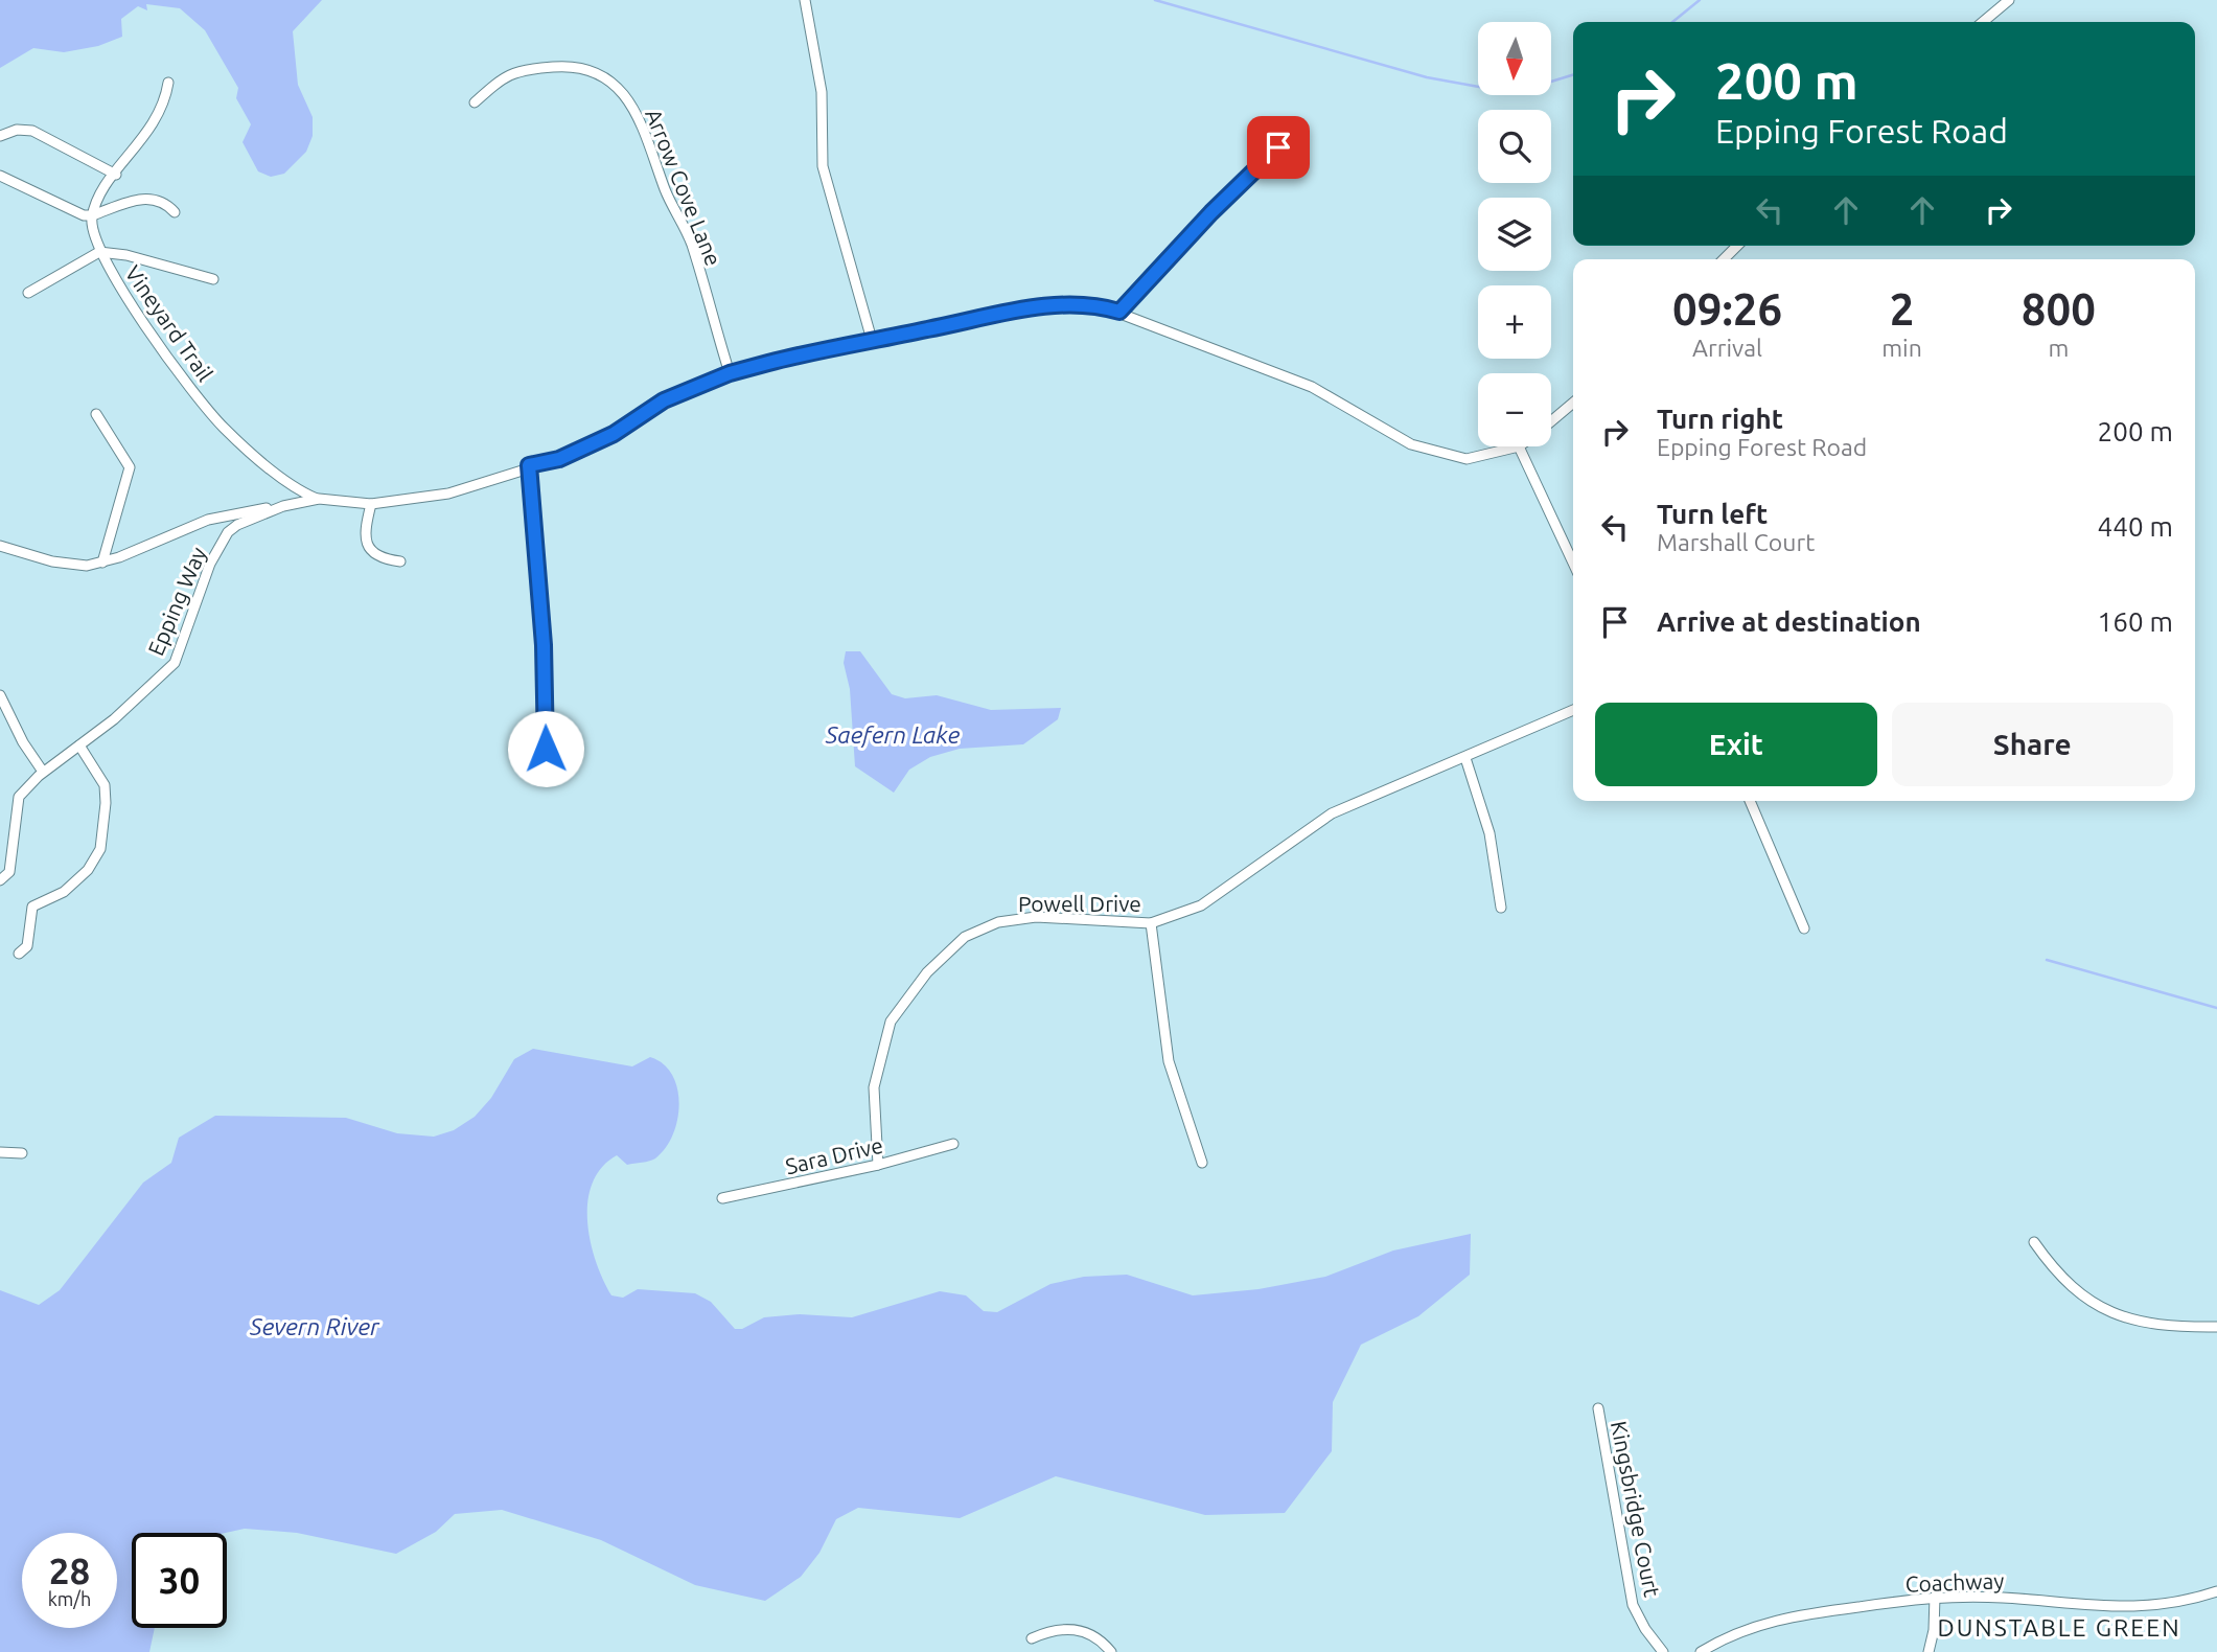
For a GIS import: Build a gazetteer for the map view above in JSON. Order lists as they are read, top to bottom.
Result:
{
  "streets": {
    "street": [
      "Arrow Cove Lane",
      "Vineyard Trail",
      "Epping Way",
      "Powell Drive",
      "Sara Drive",
      "Kingsbridge Court",
      "Coachway"
    ]
  },
  "crossings": [
    ["Arrow Cove Lane", "Epping Way"],
    ["Vineyard Trail", "Epping Way"],
    ["Powell Drive", "Sara Drive"]
  ],
  "districts": ["DUNSTABLE GREEN"],
  "water": ["Saefern Lake", "Severn River"],
  "north": "bottom",
  "page": {
    "map_buttons": ["+", "−"],
    "turn": ["200 m", "Epping Forest Road"],
    "eta": [
      "09:26",
      "Arrival",
      "2",
      "min",
      "800",
      "m"
    ],
    "list": [
      {
        "name": "Turn right",
        "note": "Epping Forest Road",
        "value": "200 m"
      },
      {
        "name": "Turn left",
        "note": "Marshall Court",
        "value": "440 m"
      },
      {
        "name": "Arrive at destination",
        "value": "160 m"
      }
    ],
    "buttons": ["Exit", "Share"],
    "speed": "28 km/h",
    "limit": "30"
  }
}
